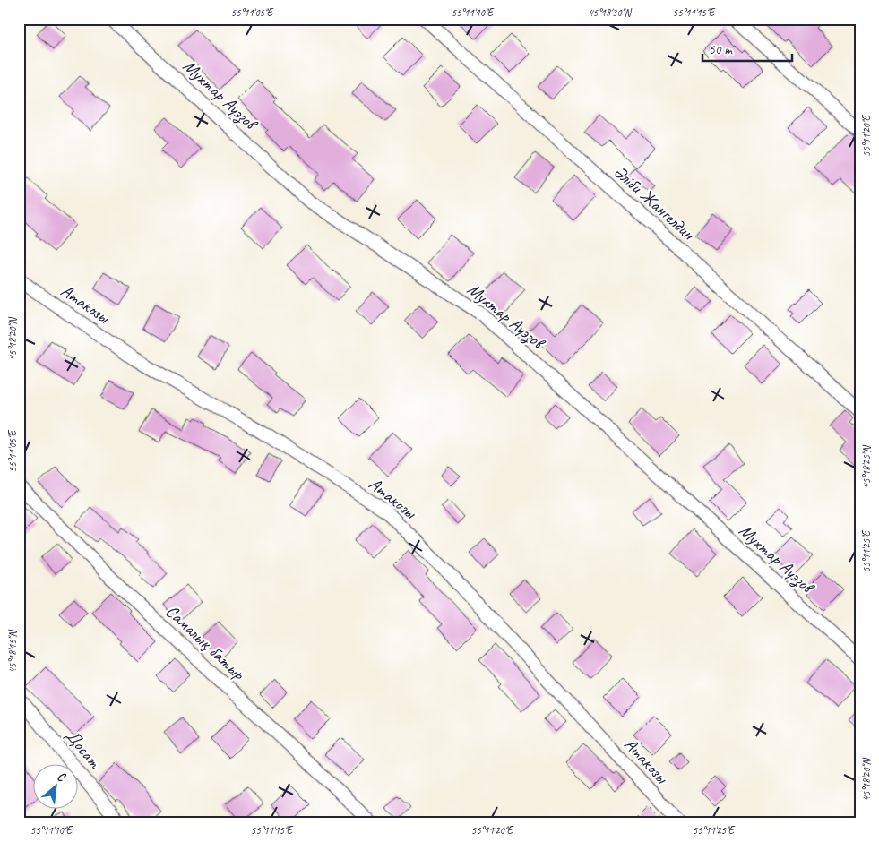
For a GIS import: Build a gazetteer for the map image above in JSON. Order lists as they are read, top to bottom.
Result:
{
  "streets": {
    "street": [
      "Мухтар Ауэзов",
      "Әліби Жангелдин",
      "Атакозы",
      "Самалық батыр",
      "Досат"
    ]
  },
  "scale_bar": "50 m",
  "north": "top right",
  "coordinates": [
    "55°11'05\"E",
    "55°11'10\"E",
    "45°18'30\"N",
    "55°11'15\"E",
    "55°11'20\"E",
    "45°18'20\"N",
    "45°18'25\"N",
    "55°11'25\"E",
    "45°18'15\"N"
  ]
}
